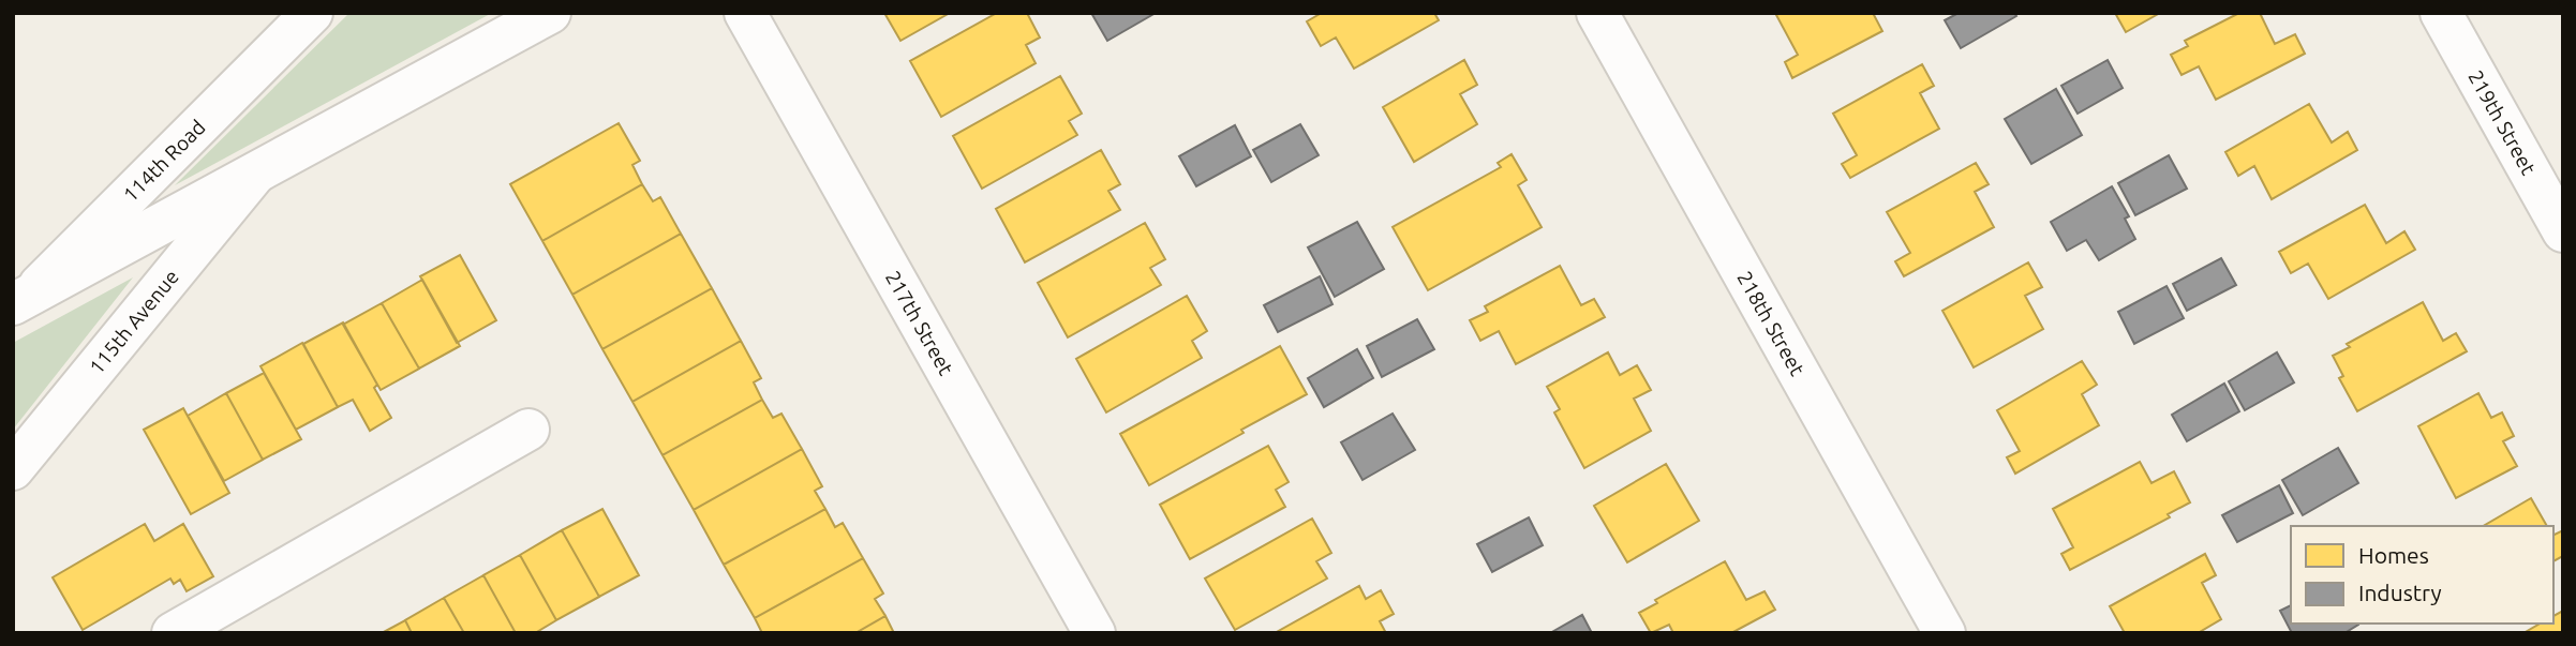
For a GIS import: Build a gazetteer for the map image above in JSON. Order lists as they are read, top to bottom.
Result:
{
  "streets": {
    "street": [
      "219th Street",
      "114th Road",
      "115th Avenue",
      "217th Street",
      "218th Street"
    ]
  },
  "crossings": [
    ["114th Road", "115th Avenue"]
  ],
  "legend": ["Homes", "Industry"]
}
